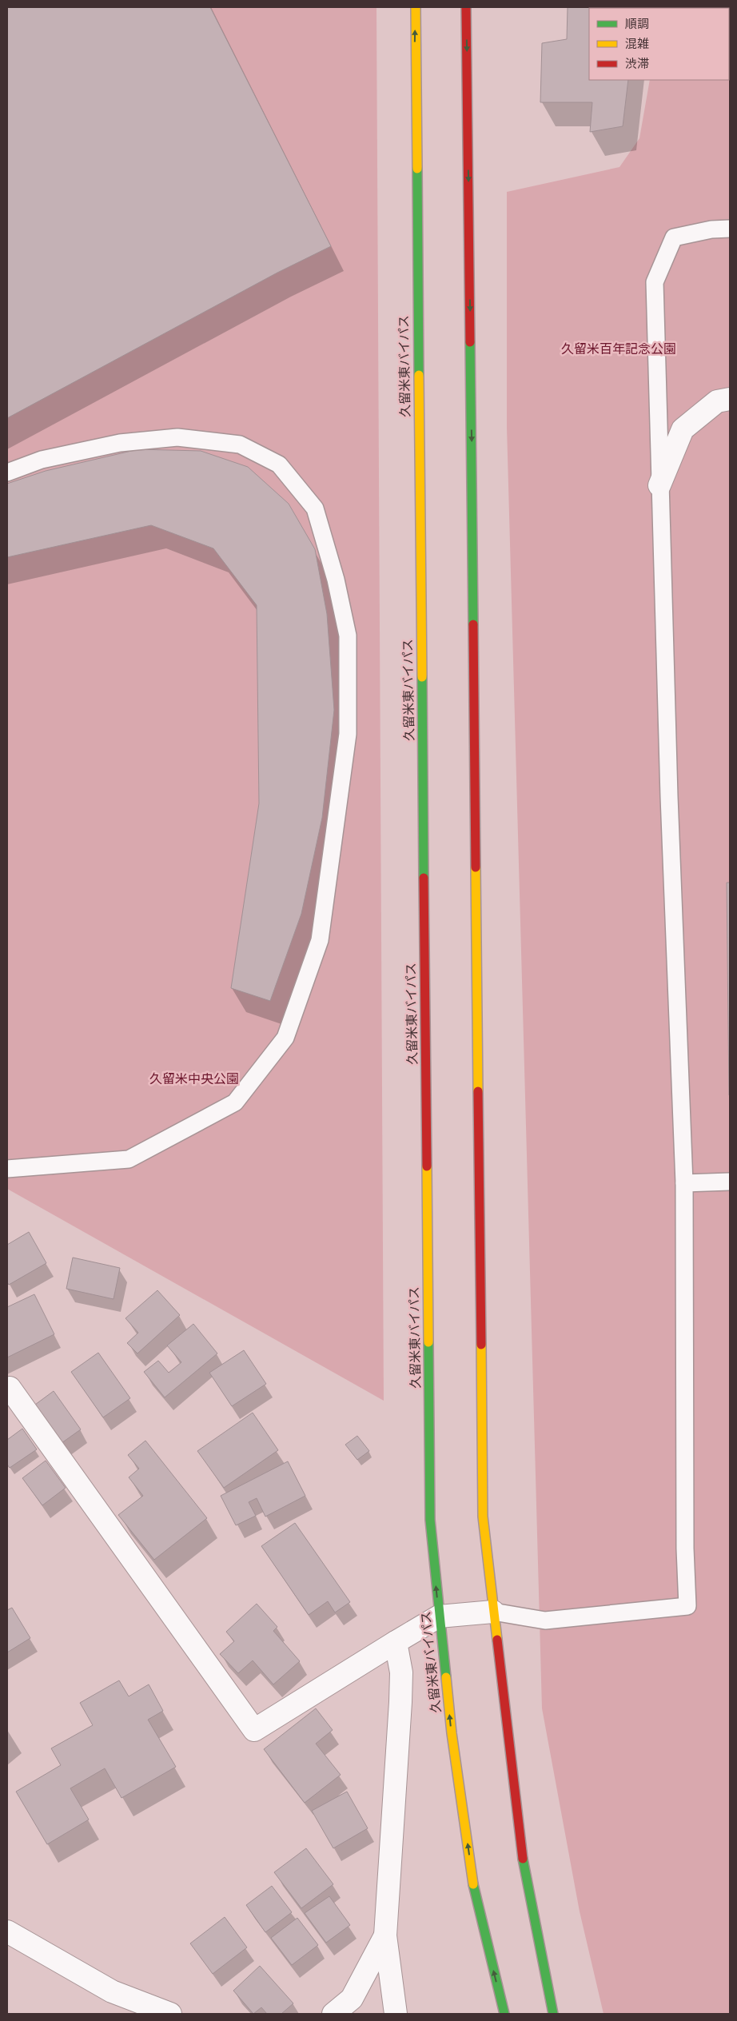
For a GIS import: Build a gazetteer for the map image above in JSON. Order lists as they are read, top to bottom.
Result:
{
  "streets": {
    "highway": ["久留米東バイパス"]
  },
  "parks": ["久留米百年記念公園", "久留米中央公園"],
  "legend": ["順調", "混雑", "渋滞"]
}
